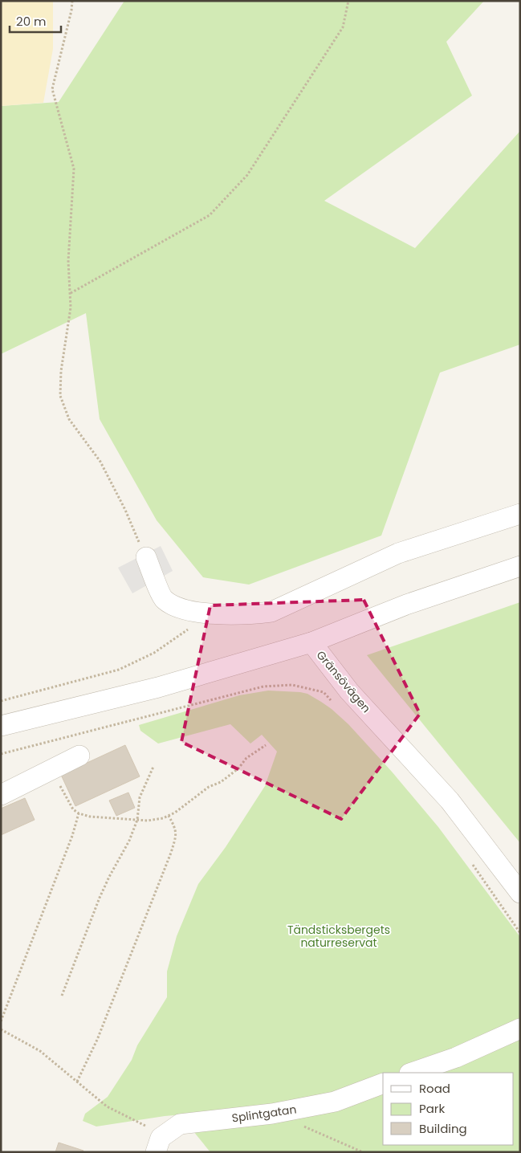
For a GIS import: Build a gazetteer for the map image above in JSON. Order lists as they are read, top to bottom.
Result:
{
  "streets": {
    "street": ["Gränsövägen", "Splintgatan"]
  },
  "parks": ["Tändsticksbergets naturreservat"],
  "legend": ["Road", "Park", "Building"],
  "scale_bar": "20 m"
}
